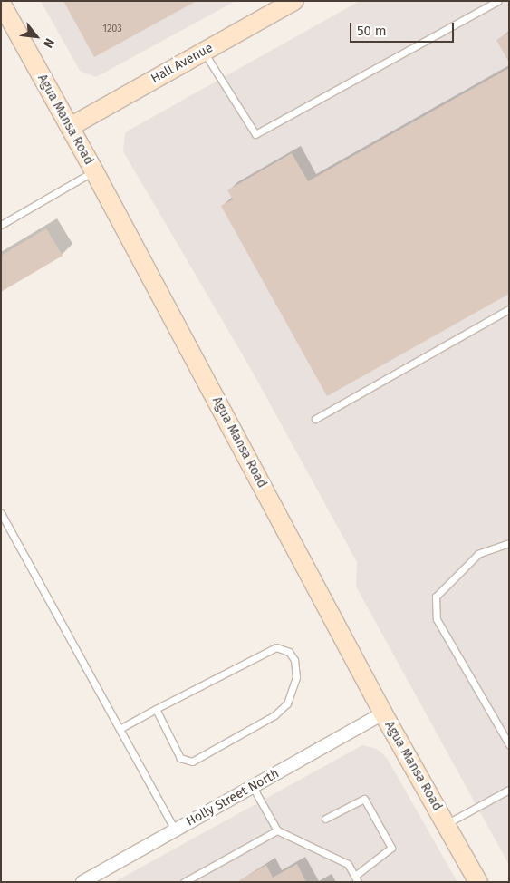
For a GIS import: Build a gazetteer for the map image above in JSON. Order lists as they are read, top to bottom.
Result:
{
  "streets": {
    "main road": ["Hall Avenue", "Agua Mansa Road"],
    "street": ["Holly Street North"]
  },
  "crossings": [
    ["Hall Avenue", "Agua Mansa Road"],
    ["Agua Mansa Road", "Holly Street North"]
  ],
  "house_numbers": ["1203"],
  "scale_bar": "50 m",
  "north": "bottom right"
}
